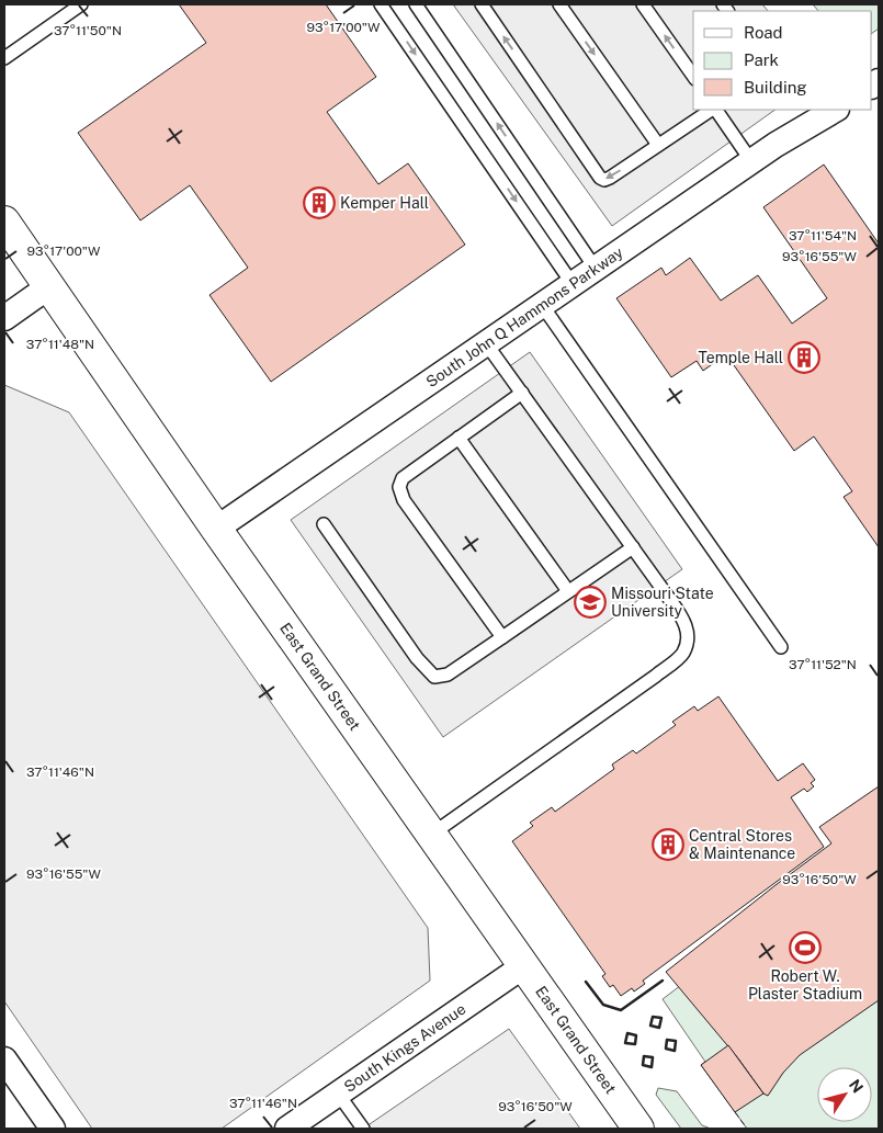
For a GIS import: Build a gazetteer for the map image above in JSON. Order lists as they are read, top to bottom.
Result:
{
  "streets": {
    "main road": ["East Grand Street"],
    "street": ["South John Q Hammons Parkway", "South Kings Avenue"]
  },
  "crossings": [
    ["South John Q Hammons Parkway", "East Grand Street"],
    ["East Grand Street", "South Kings Avenue"]
  ],
  "places": {
    "building": ["Kemper Hall", "Temple Hall", "Central Stores & Maintenance"],
    "school or university": ["Missouri State University"],
    "sports": ["Robert W. Plaster Stadium"]
  },
  "legend": ["Road", "Park", "Building"],
  "north": "top right",
  "coordinates": [
    "93°17'00\"W",
    "37°11'50\"N",
    "37°11'54\"N",
    "93°16'55\"W",
    "37°11'48\"N",
    "37°11'52\"N",
    "37°11'46\"N",
    "93°16'50\"W"
  ]
}
